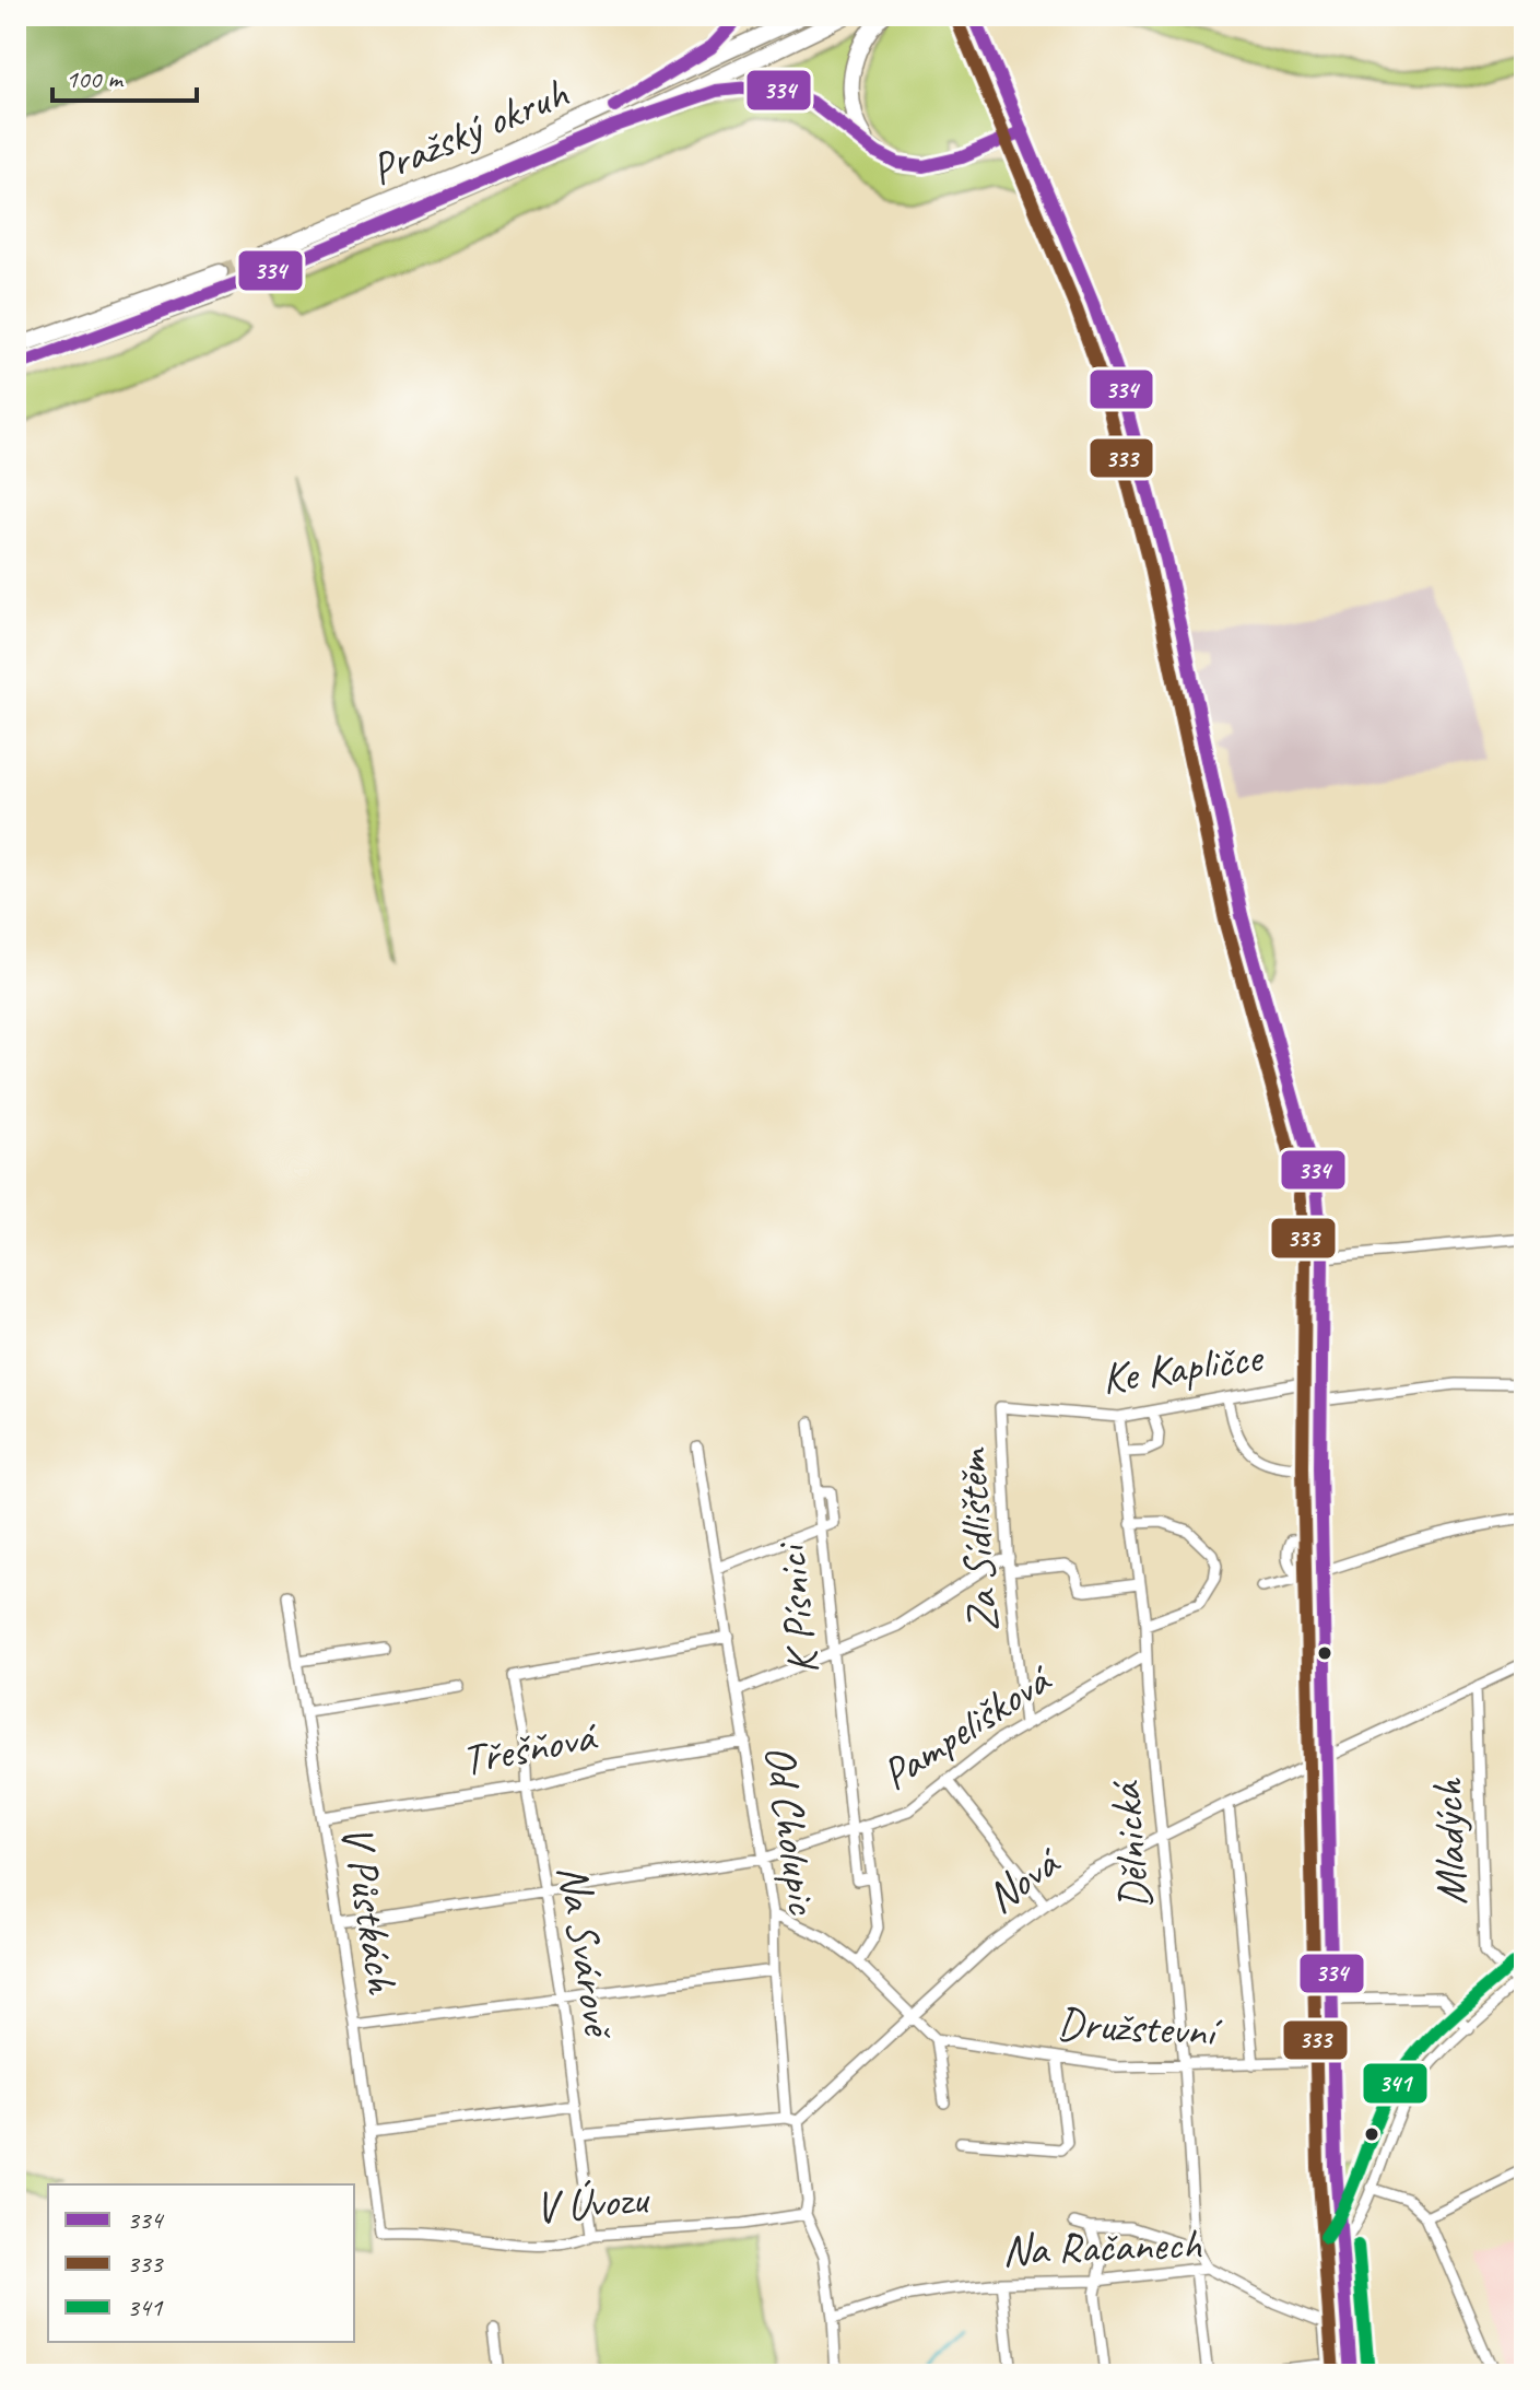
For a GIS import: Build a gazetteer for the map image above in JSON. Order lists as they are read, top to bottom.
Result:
{
  "streets": {
    "highway": ["Pražský okruh"],
    "street": [
      "Ke Kapličce",
      "Za Sídlištěm",
      "K Písnici",
      "Pampelišková",
      "Třešňová",
      "Od Cholupic",
      "Mladých",
      "Dělnická",
      "Nová",
      "V Půstkách",
      "Na Svárově",
      "Družstevní",
      "V Úvozu",
      "Na Račanech"
    ]
  },
  "crossings": [
    ["Ke Kapličce", "Za Sídlištěm"],
    ["Ke Kapličce", "Dělnická"],
    ["Za Sídlištěm", "Pampelišková"],
    ["K Písnici", "Pampelišková"],
    ["Pampelišková", "Od Cholupic"],
    ["Pampelišková", "Dělnická"],
    ["Pampelišková", "V Půstkách"],
    ["Pampelišková", "Na Svárově"],
    ["Třešňová", "Od Cholupic"],
    ["Třešňová", "V Půstkách"],
    ["Třešňová", "Na Svárově"],
    ["Od Cholupic", "Nová"],
    ["Od Cholupic", "Na Svárově"],
    ["Od Cholupic", "V Úvozu"],
    ["Mladých", "Nová"],
    ["Dělnická", "Nová"],
    ["Dělnická", "Družstevní"],
    ["Dělnická", "Na Račanech"],
    ["V Půstkách", "V Úvozu"],
    ["Na Svárově", "V Úvozu"]
  ],
  "lines": ["transit line 334", "transit line 333", "transit line 341"],
  "legend": ["334", "333", "341"],
  "scale_bar": "100 m"
}
